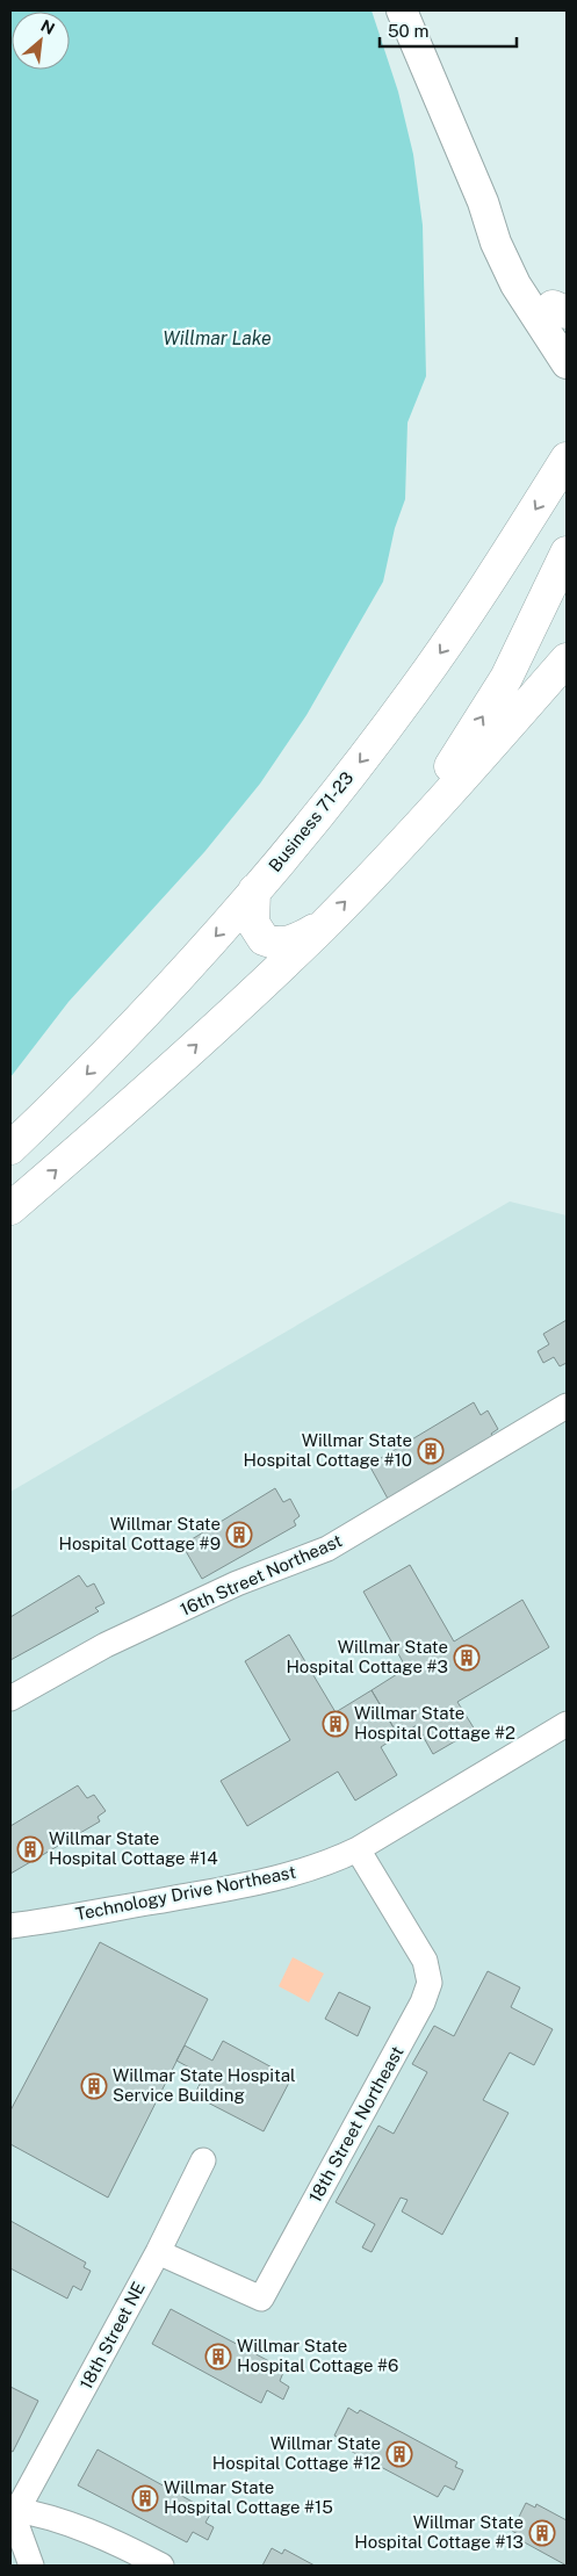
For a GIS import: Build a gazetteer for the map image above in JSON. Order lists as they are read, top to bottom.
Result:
{
  "streets": {
    "highway": ["Business 71-23"],
    "street": [
      "16th Street Northeast",
      "Technology Drive Northeast",
      "18th Street Northeast",
      "18th Street NE"
    ]
  },
  "crossings": [
    ["Technology Drive Northeast", "18th Street Northeast"],
    ["18th Street Northeast", "18th Street NE"]
  ],
  "water": ["Willmar Lake"],
  "places": {
    "building": [
      "Willmar State Hospital Cottage #10",
      "Willmar State Hospital Cottage #9",
      "Willmar State Hospital Cottage #3",
      "Willmar State Hospital Cottage #2",
      "Willmar State Hospital Cottage #14",
      "Willmar State Hospital Service Building",
      "Willmar State Hospital Cottage #6",
      "Willmar State Hospital Cottage #12",
      "Willmar State Hospital Cottage #15",
      "Willmar State Hospital Cottage #13"
    ]
  },
  "scale_bar": "50 m",
  "north": "top right"
}
